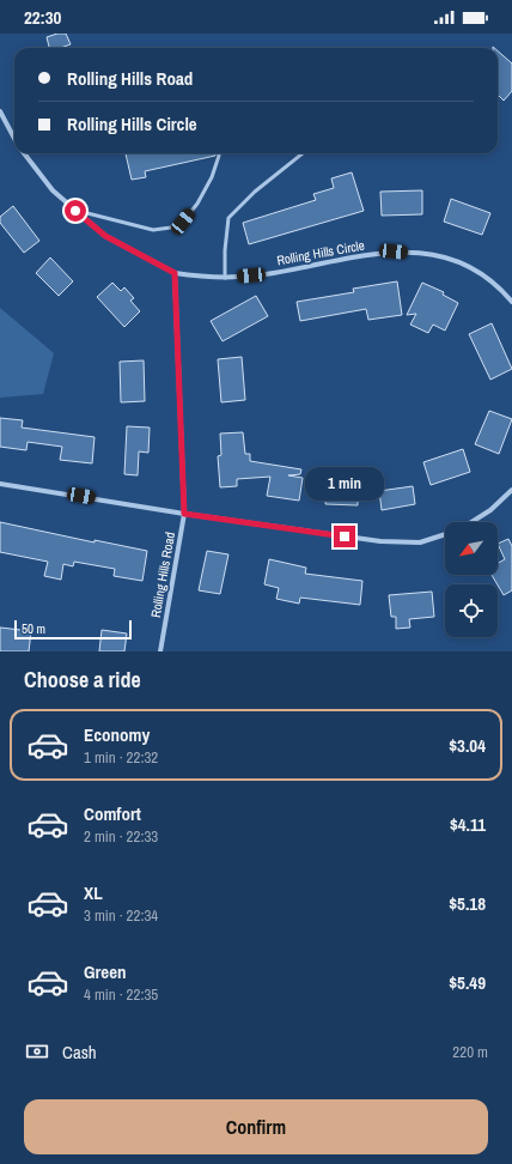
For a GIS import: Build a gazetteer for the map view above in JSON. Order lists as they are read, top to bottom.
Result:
{
  "streets": {
    "street": ["Rolling Hills Circle", "Rolling Hills Road"]
  },
  "crossings": [
    ["Rolling Hills Circle", "Rolling Hills Road"]
  ],
  "scale_bar": "50 m",
  "north": "bottom left",
  "page": {
    "status": "22:30",
    "banner": ["Rolling Hills Road", "Rolling Hills Circle"],
    "bubble": "1 min",
    "scale": "50 m",
    "heading": "Choose a ride",
    "list": [
      {
        "name": "Economy",
        "note": "1 min · 22:32",
        "value": "$3.04"
      },
      {
        "name": "Comfort",
        "note": "2 min · 22:33",
        "value": "$4.11"
      },
      {
        "name": "XL",
        "note": "3 min · 22:34",
        "value": "$5.18"
      },
      {
        "name": "Green",
        "note": "4 min · 22:35",
        "value": "$5.49"
      }
    ],
    "pay": ["Cash", "220 m"],
    "buttons": "Confirm"
  }
}
